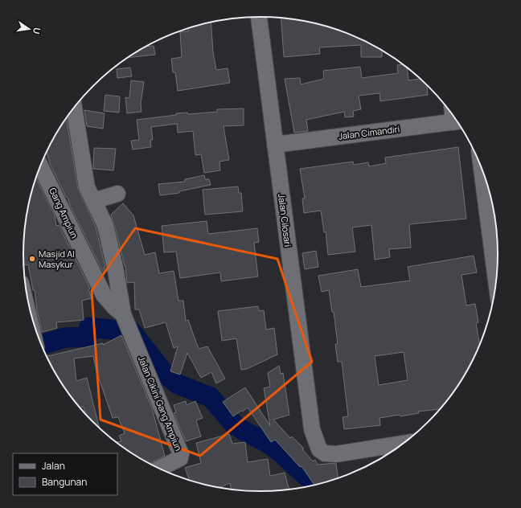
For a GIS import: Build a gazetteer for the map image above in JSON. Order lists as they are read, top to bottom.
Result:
{
  "streets": {
    "street": [
      "Jalan Cimandiri",
      "Gang Ampiun",
      "Jalan Cilosari",
      "Jalan Cikini Gang Ampiun"
    ]
  },
  "crossings": [
    ["Jalan Cimandiri", "Jalan Cilosari"],
    ["Gang Ampiun", "Jalan Cikini Gang Ampiun"]
  ],
  "places": ["Masjid Al Masykur"],
  "legend": ["Jalan", "Bangunan"],
  "north": "right"
}
